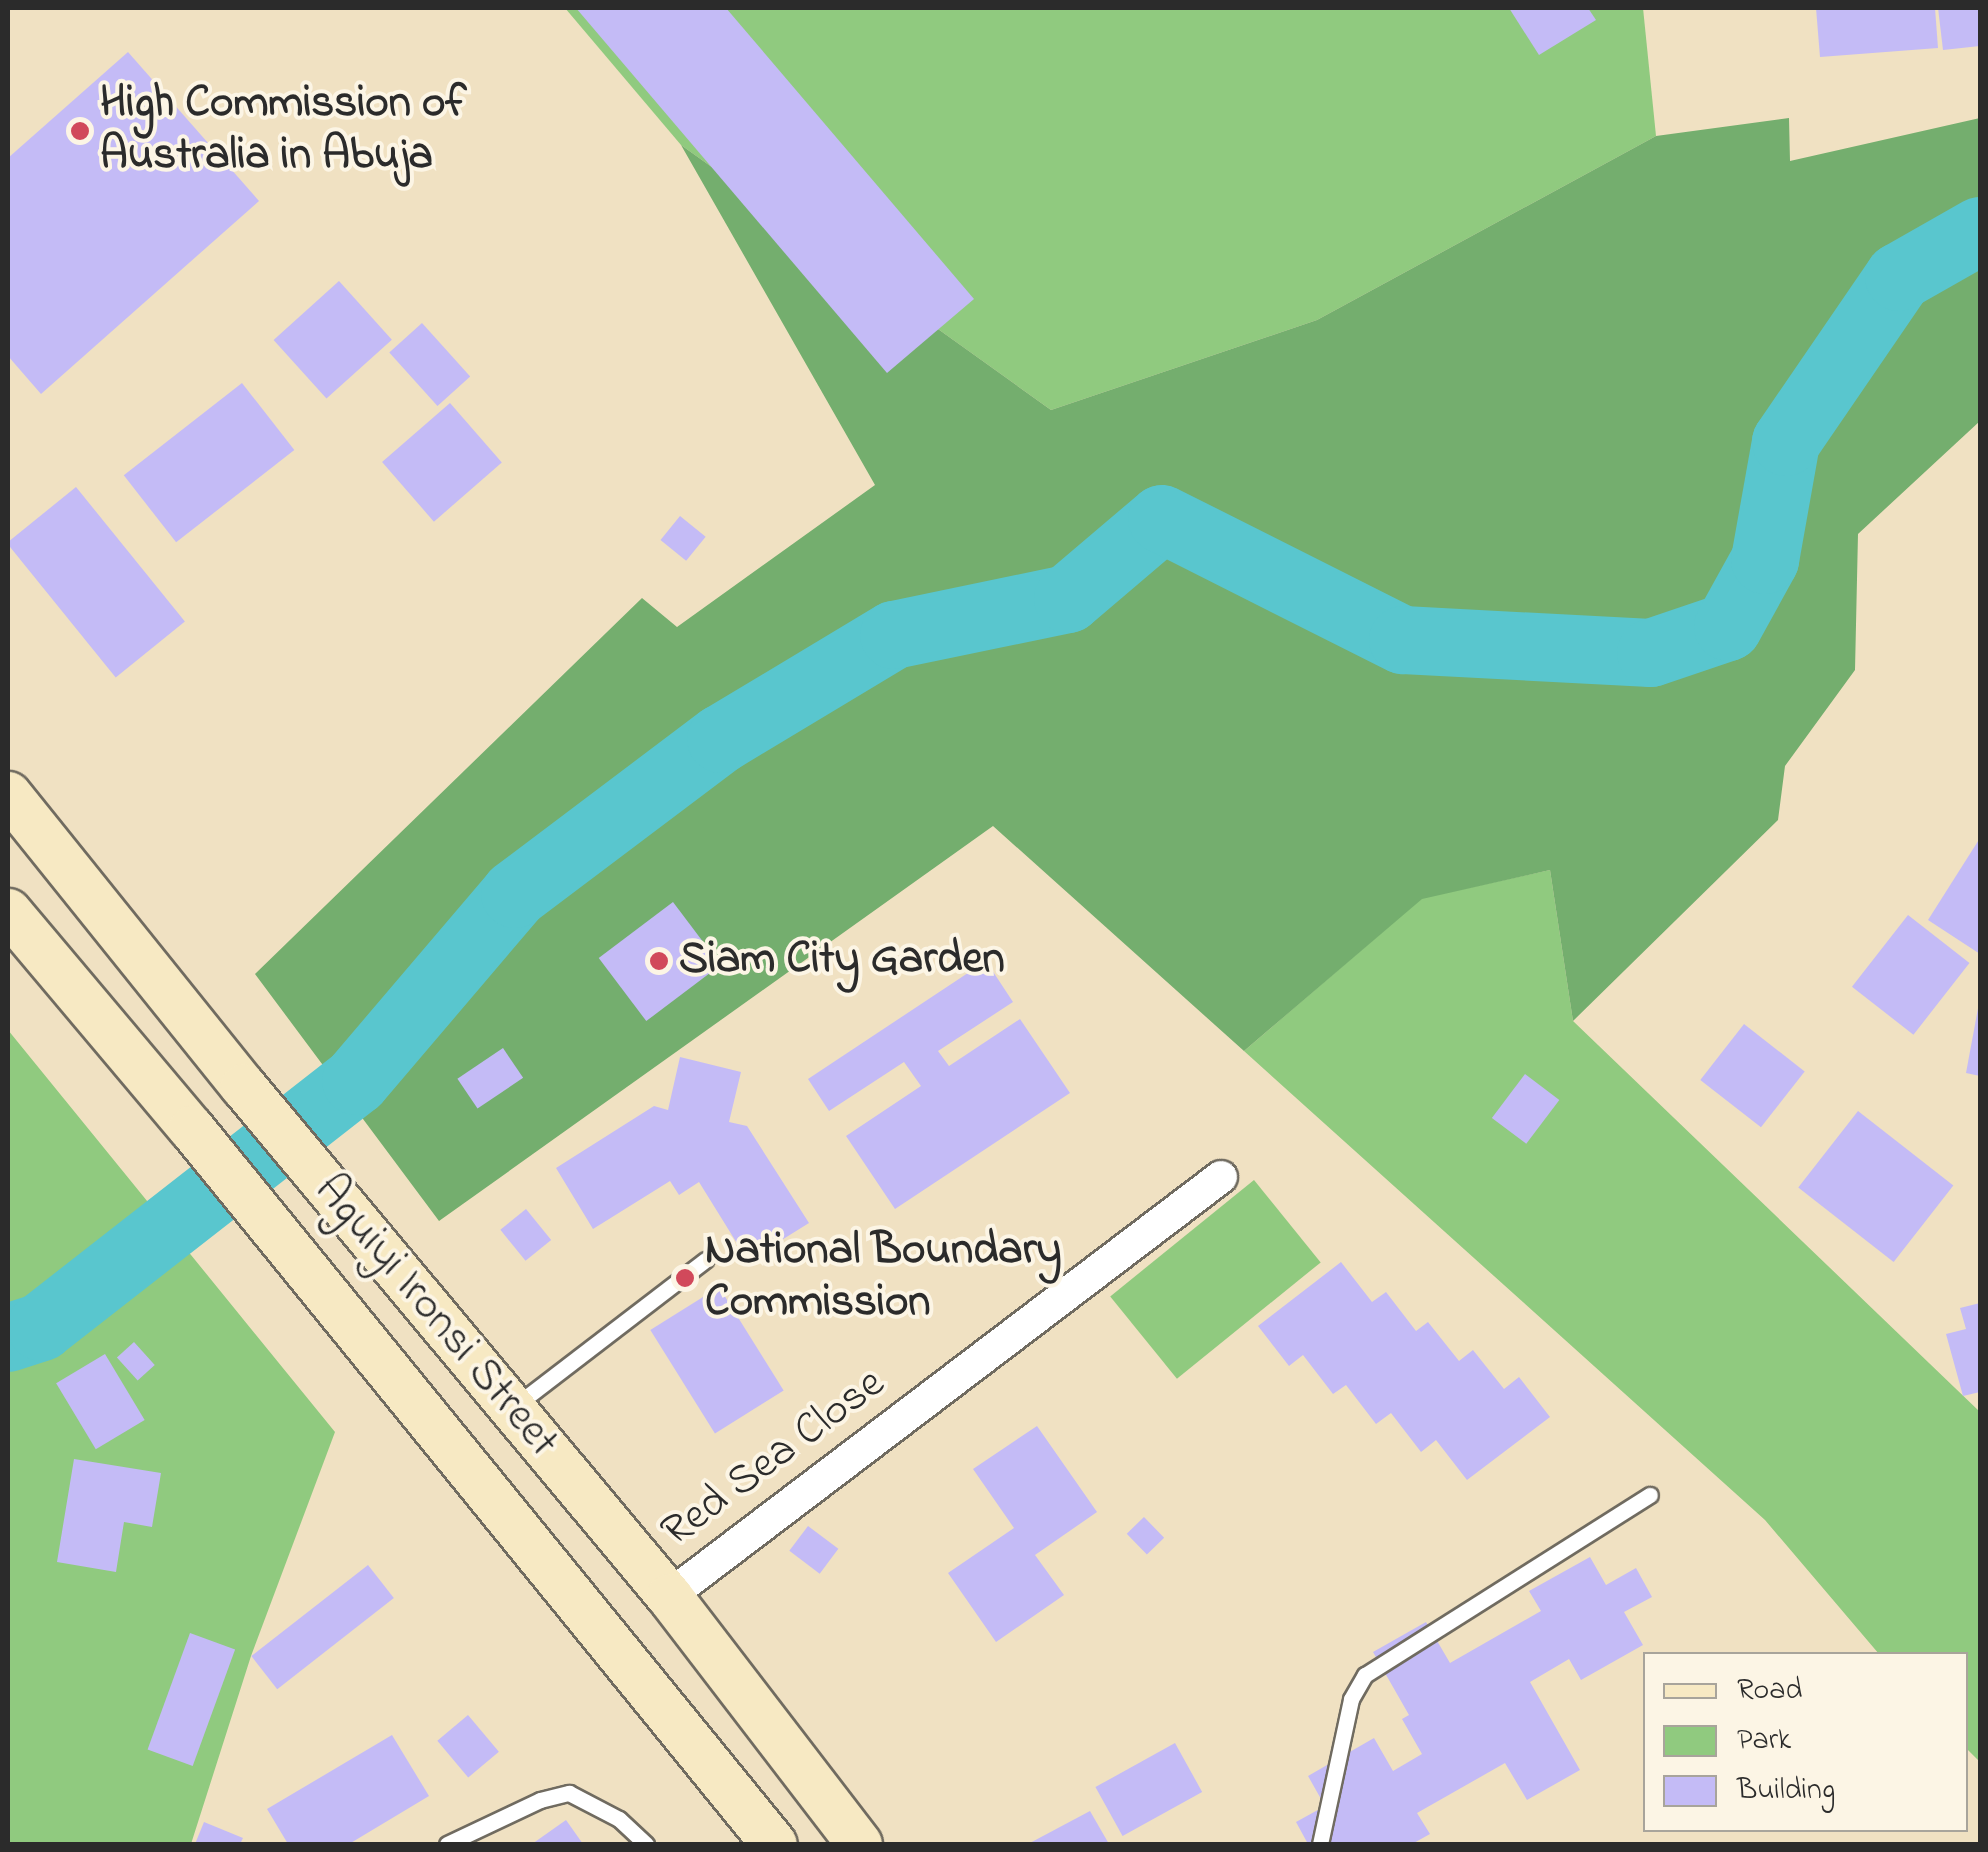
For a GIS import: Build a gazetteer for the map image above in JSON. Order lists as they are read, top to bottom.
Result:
{
  "streets": {
    "main road": ["Aguiyi Ironsi Street"],
    "street": ["Red Sea Close"]
  },
  "crossings": [
    ["Aguiyi Ironsi Street", "Red Sea Close"]
  ],
  "places": ["High Commission of Australia in Abuja", "Siam City Garden", "National Boundary Commission"],
  "legend": ["Road", "Park", "Building"]
}
